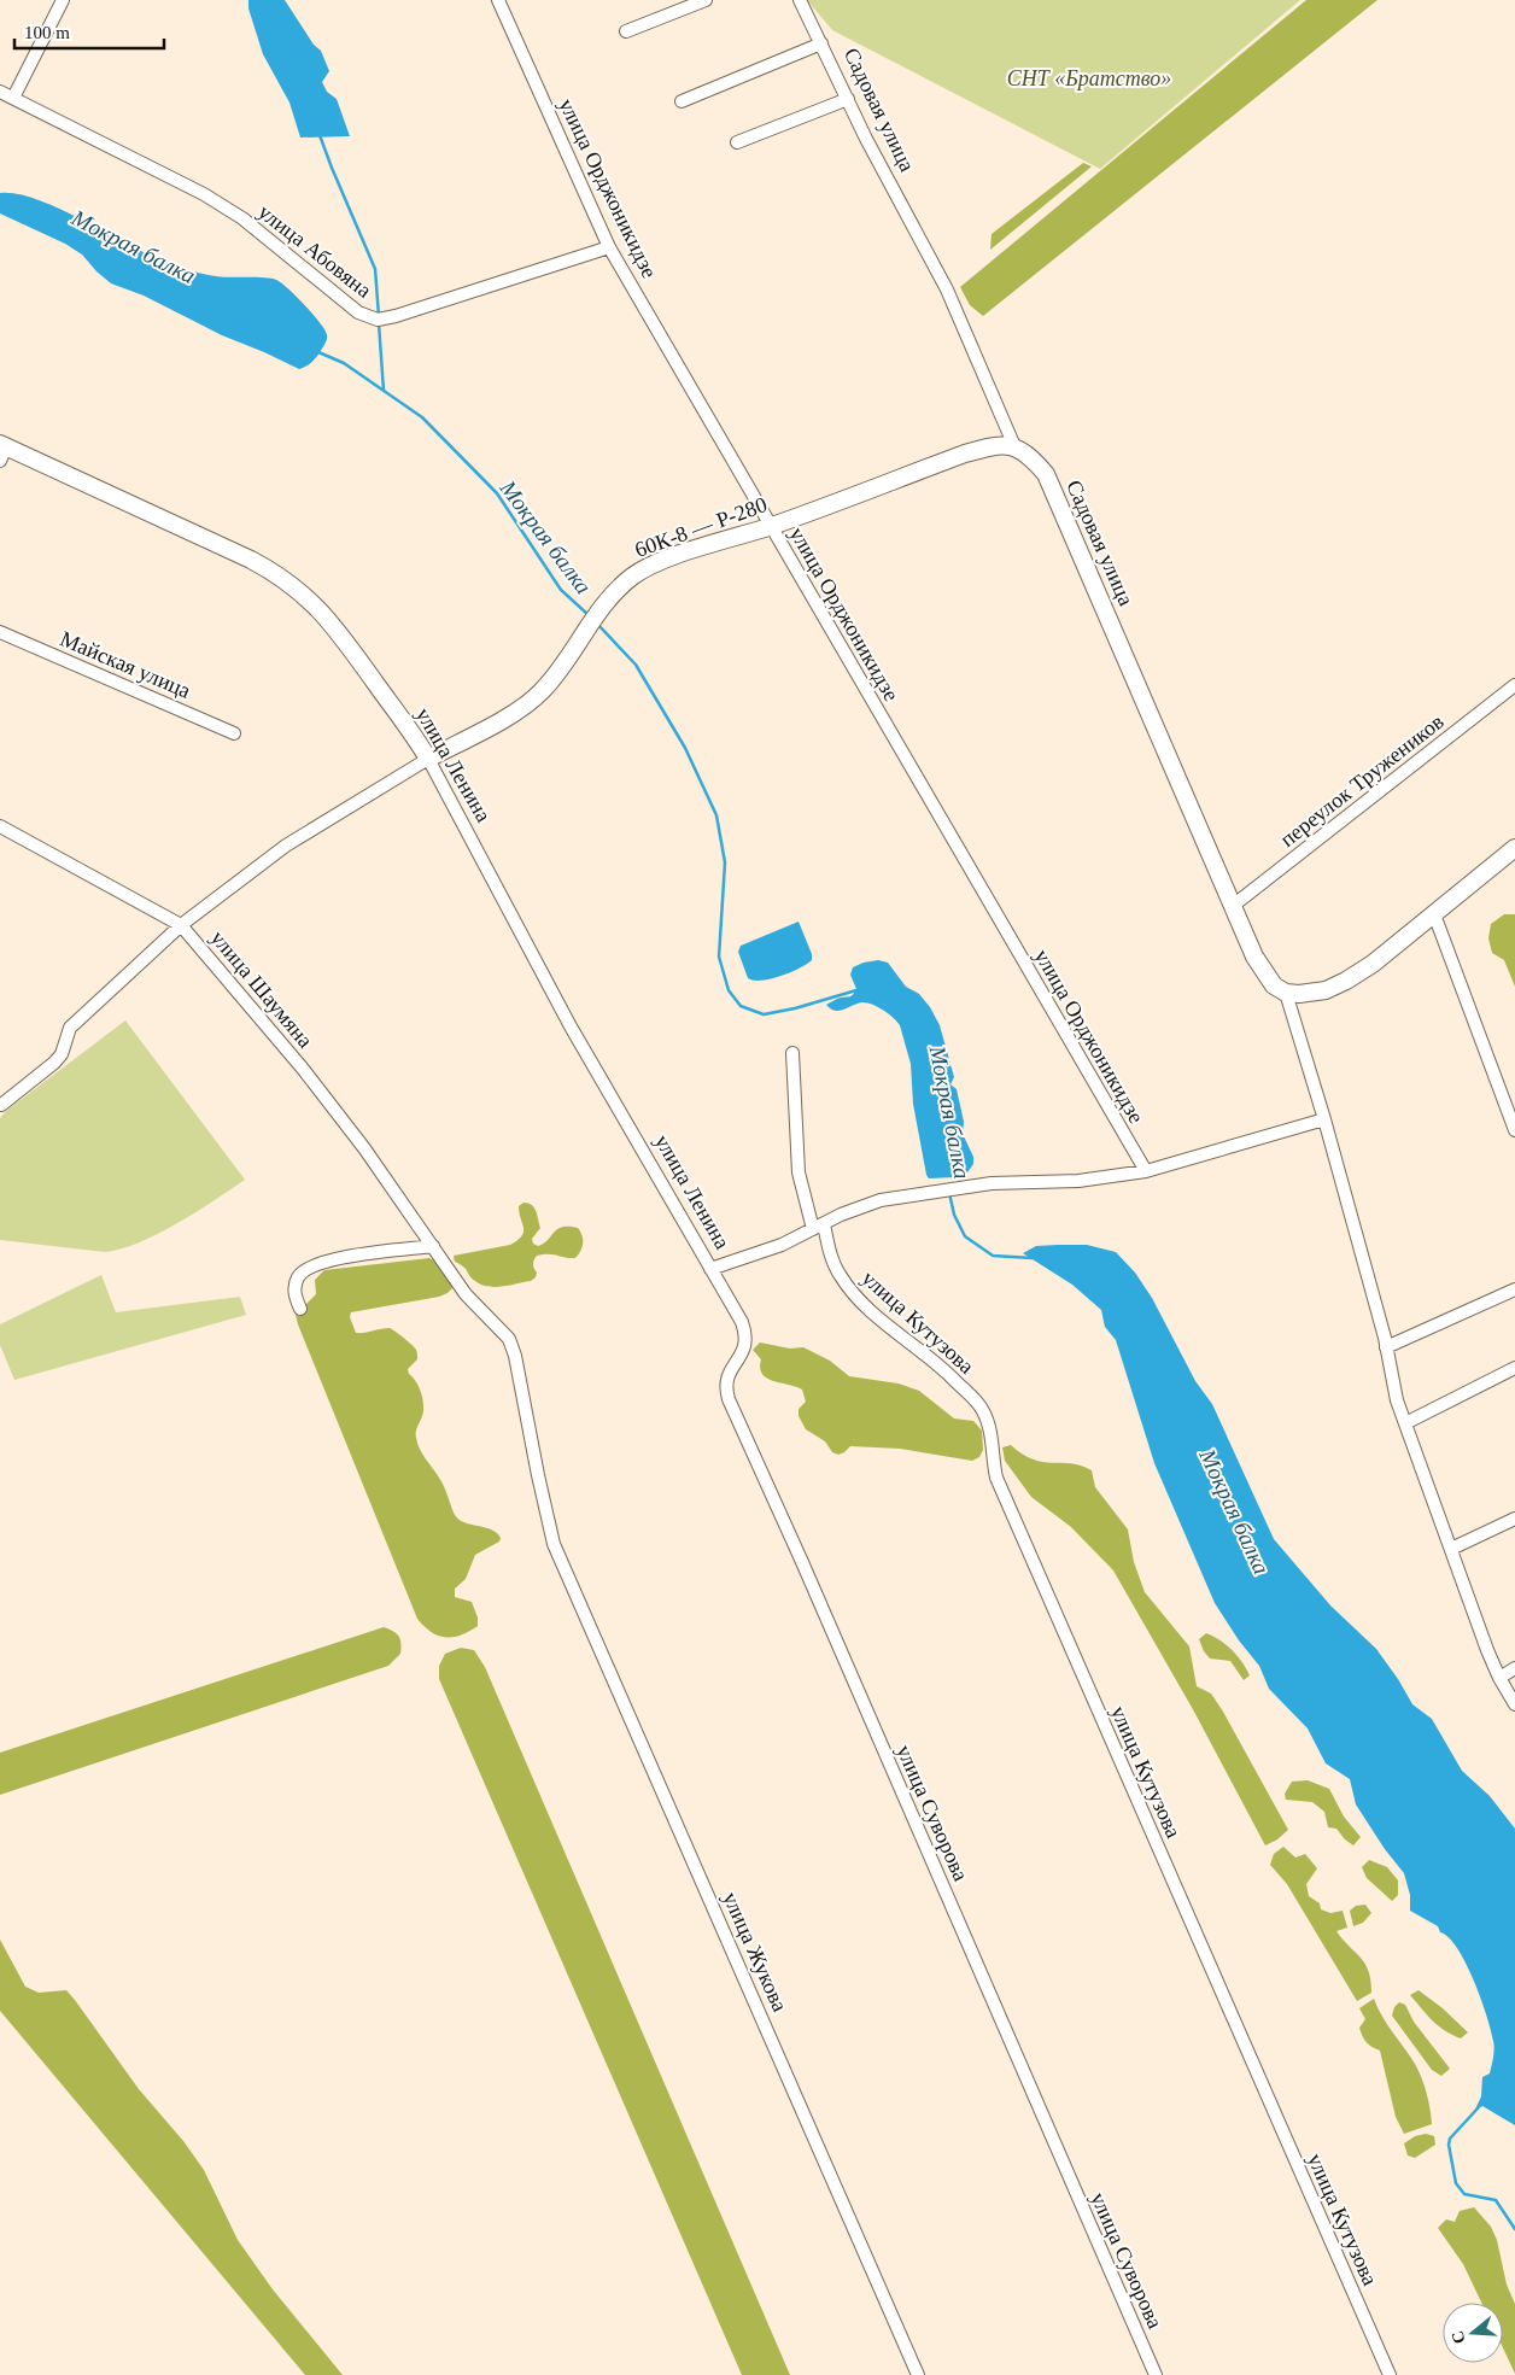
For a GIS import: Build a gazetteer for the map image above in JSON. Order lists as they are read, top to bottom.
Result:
{
  "streets": {
    "street": [
      "Садовая улица",
      "улица Орджоникидзе",
      "улица Абовяна",
      "60К-8 — Р-280",
      "Майская улица",
      "улица Ленина",
      "переулок Тружеников",
      "улица Шаумяна",
      "улица Кутузова",
      "улица Суворова",
      "улица Жукова"
    ]
  },
  "crossings": [
    ["Садовая улица", "60К-8 — Р-280"],
    ["Садовая улица", "переулок Тружеников"],
    ["улица Орджоникидзе", "улица Абовяна"],
    ["улица Орджоникидзе", "60К-8 — Р-280"],
    ["60К-8 — Р-280", "улица Ленина"],
    ["улица Ленина", "улица Суворова"],
    ["улица Шаумяна", "улица Жукова"]
  ],
  "water": ["Мокрая балка"],
  "parks": ["СНТ «Братство»"],
  "scale_bar": "100 m",
  "north": "left"
}
